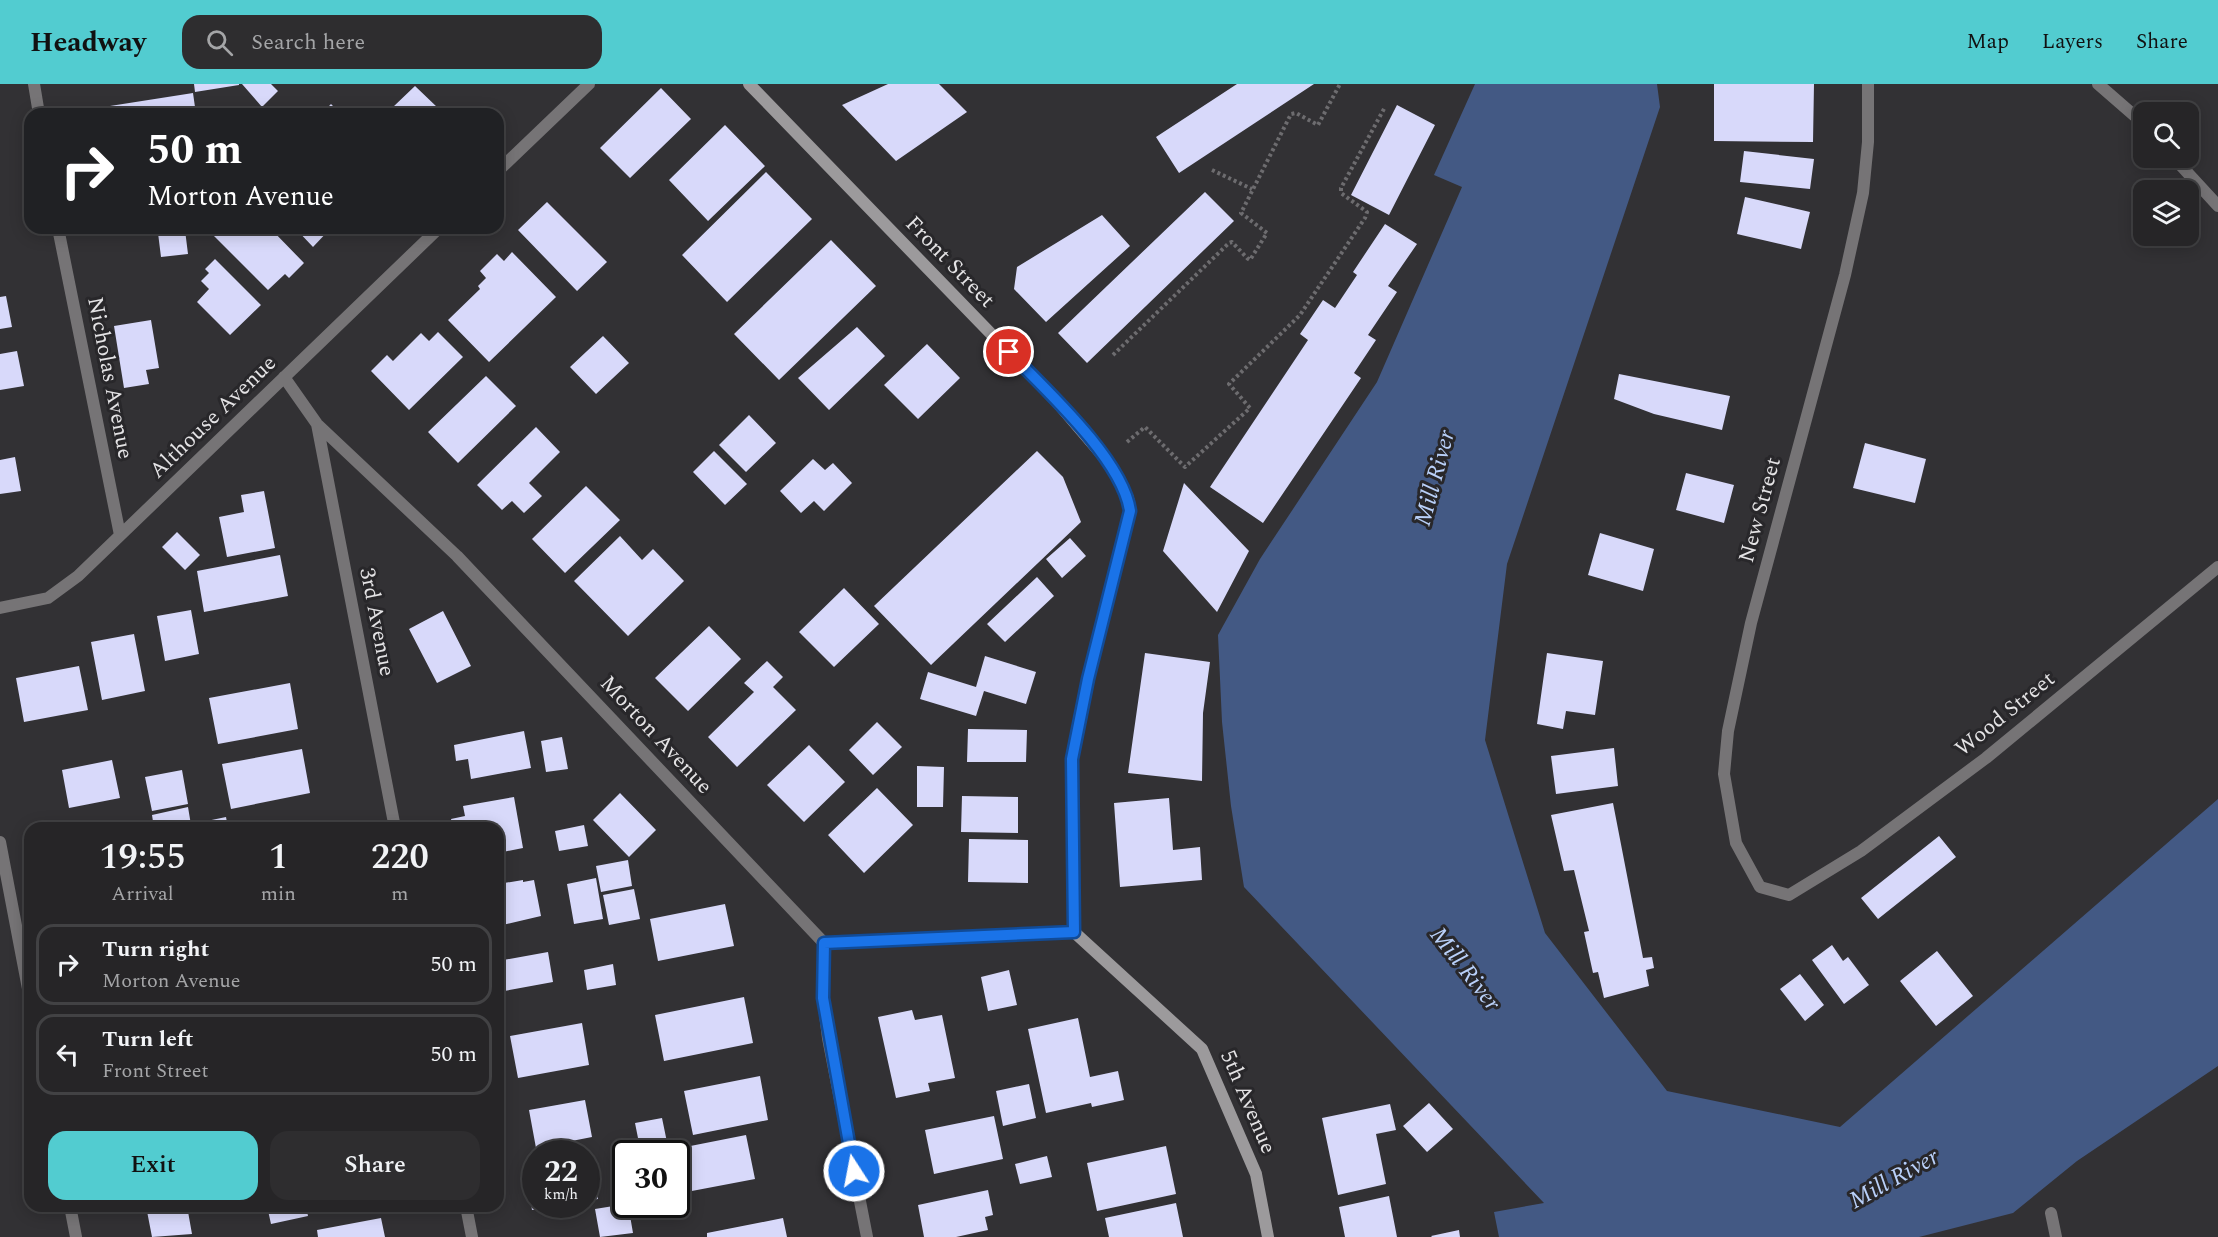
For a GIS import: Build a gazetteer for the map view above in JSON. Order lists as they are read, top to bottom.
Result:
{
  "streets": {
    "street": [
      "Front Street",
      "Nicholas Avenue",
      "Althouse Avenue",
      "New Street",
      "3rd Avenue",
      "Wood Street",
      "Morton Avenue",
      "5th Avenue"
    ]
  },
  "crossings": [
    ["Front Street", "5th Avenue"],
    ["Nicholas Avenue", "Althouse Avenue"],
    ["Althouse Avenue", "Morton Avenue"],
    ["New Street", "Wood Street"],
    ["3rd Avenue", "Morton Avenue"]
  ],
  "water": ["Mill River"],
  "page": {
    "header": "Headway",
    "search": "Search here",
    "nav": ["Map", "Layers", "Share"],
    "turn": ["50 m", "Morton Avenue"],
    "eta": [
      "19:55",
      "Arrival",
      "1",
      "min",
      "220",
      "m"
    ],
    "list": [
      {
        "name": "Turn right",
        "note": "Morton Avenue",
        "value": "50 m"
      },
      {
        "name": "Turn left",
        "note": "Front Street",
        "value": "50 m"
      }
    ],
    "buttons": ["Exit", "Share"],
    "speed": "22 km/h",
    "limit": "30"
  }
}
